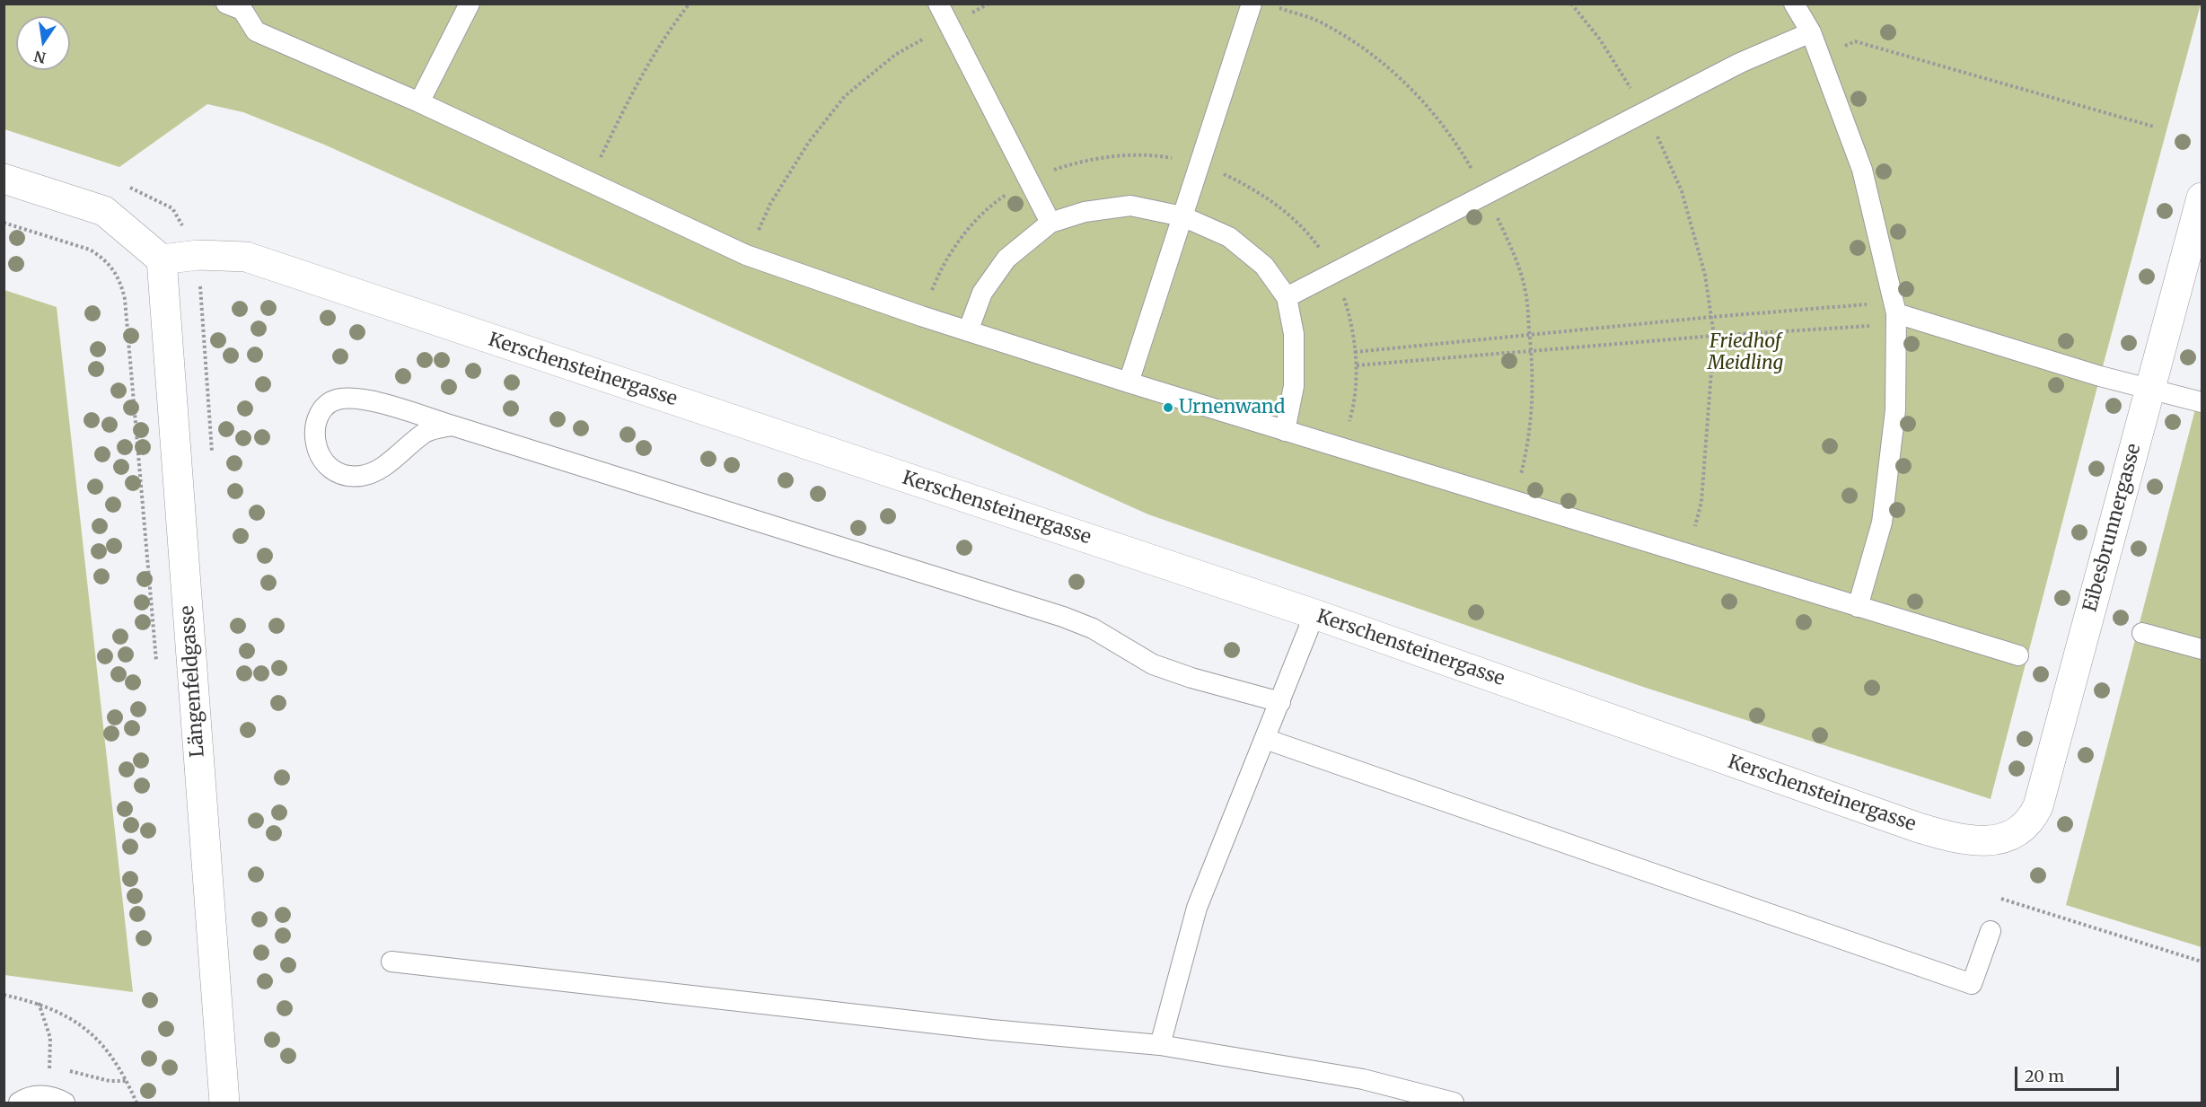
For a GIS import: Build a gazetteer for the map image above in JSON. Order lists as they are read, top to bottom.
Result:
{
  "streets": {
    "street": ["Kerschensteinergasse", "Eibesbrunnergasse", "Längenfeldgasse"]
  },
  "crossings": [
    ["Kerschensteinergasse", "Eibesbrunnergasse"],
    ["Kerschensteinergasse", "Längenfeldgasse"]
  ],
  "parks": ["Friedhof Meidling"],
  "places": ["Urnenwand"],
  "scale_bar": "20 m",
  "north": "bottom"
}
